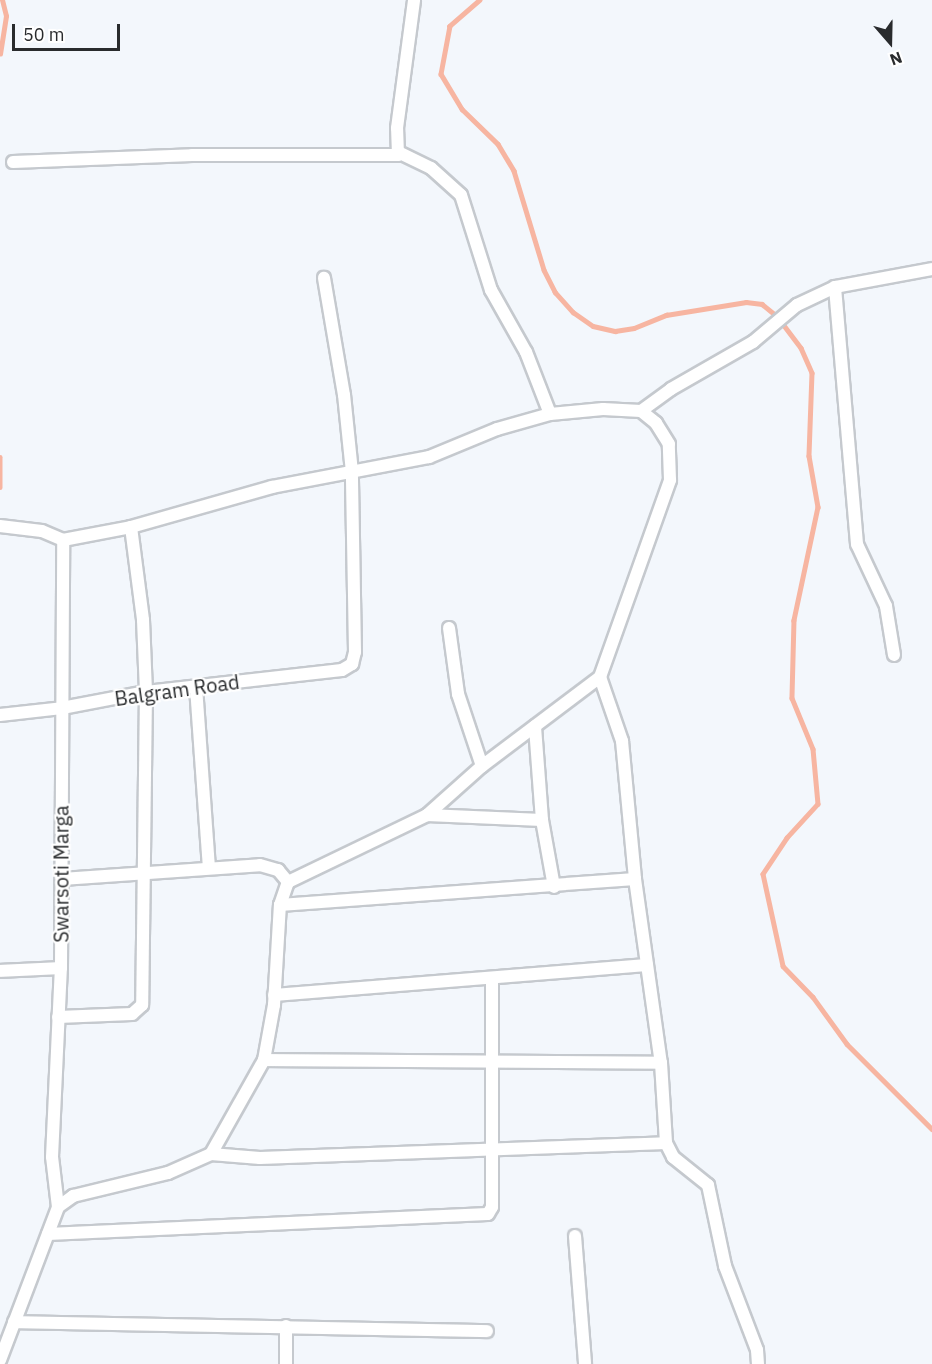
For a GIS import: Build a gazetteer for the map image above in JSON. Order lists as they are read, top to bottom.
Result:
{
  "streets": {
    "street": ["Balgram Road", "Swarsoti Marga"]
  },
  "crossings": [
    ["Balgram Road", "Swarsoti Marga"]
  ],
  "scale_bar": "50 m",
  "north": "bottom"
}
